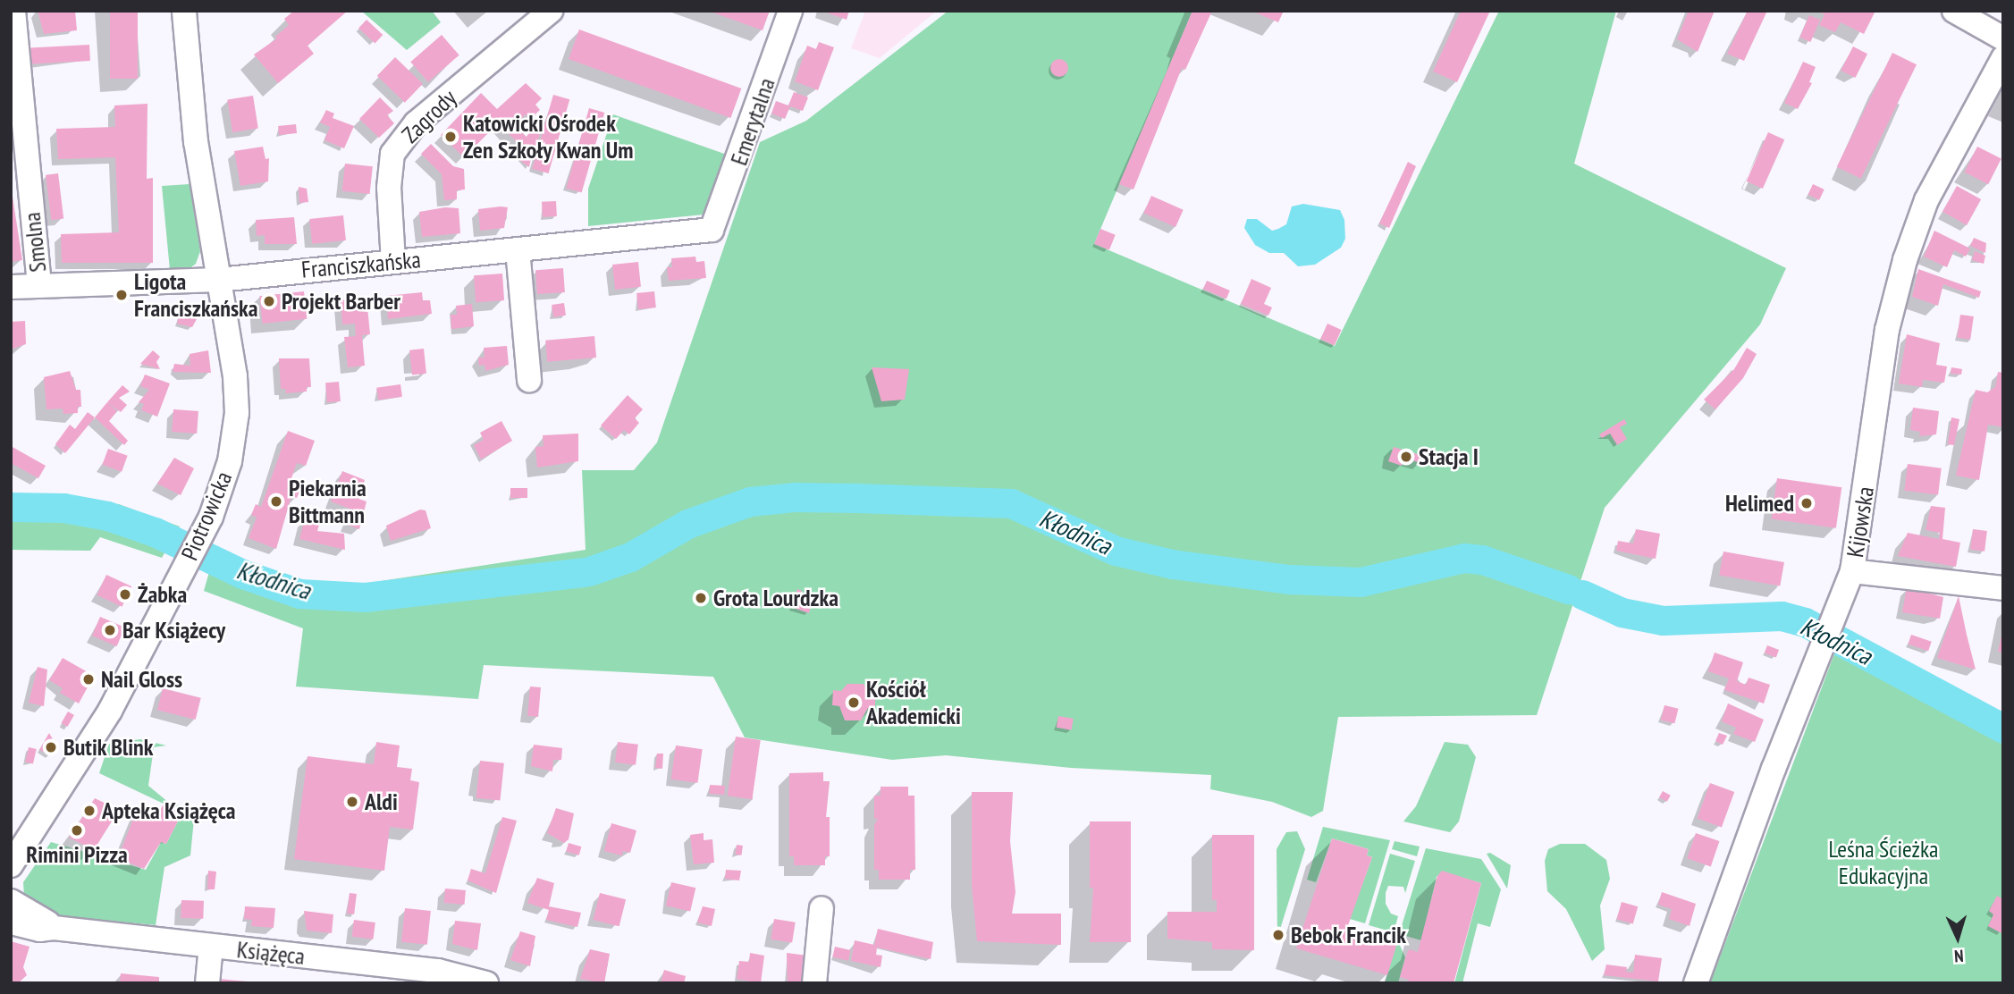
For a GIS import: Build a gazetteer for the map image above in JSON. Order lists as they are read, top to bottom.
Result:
{
  "streets": {
    "street": [
      "Zagrody",
      "Emerytalna",
      "Smolna",
      "Franciszkańska",
      "Piotrowicka",
      "Kijowska",
      "Książęca"
    ]
  },
  "crossings": [
    ["Zagrody", "Franciszkańska"],
    ["Emerytalna", "Franciszkańska"],
    ["Smolna", "Franciszkańska"],
    ["Franciszkańska", "Piotrowicka"]
  ],
  "water": ["Kłodnica"],
  "parks": ["Leśna Ścieżka Edukacyjna"],
  "places": [
    "Katowicki Ośrodek Zen Szkoły Kwan Um",
    "Ligota Franciszkańska",
    "Projekt Barber",
    "Stacja I",
    "Piekarnia Bittmann",
    "Helimed",
    "Żabka",
    "Grota Lourdzka",
    "Bar Książecy",
    "Nail Gloss",
    "Kościół Akademicki",
    "Butik Blink",
    "Aldi",
    "Apteka Książęca",
    "Rimini Pizza",
    "Bebok Francik"
  ],
  "north": "bottom"
}
